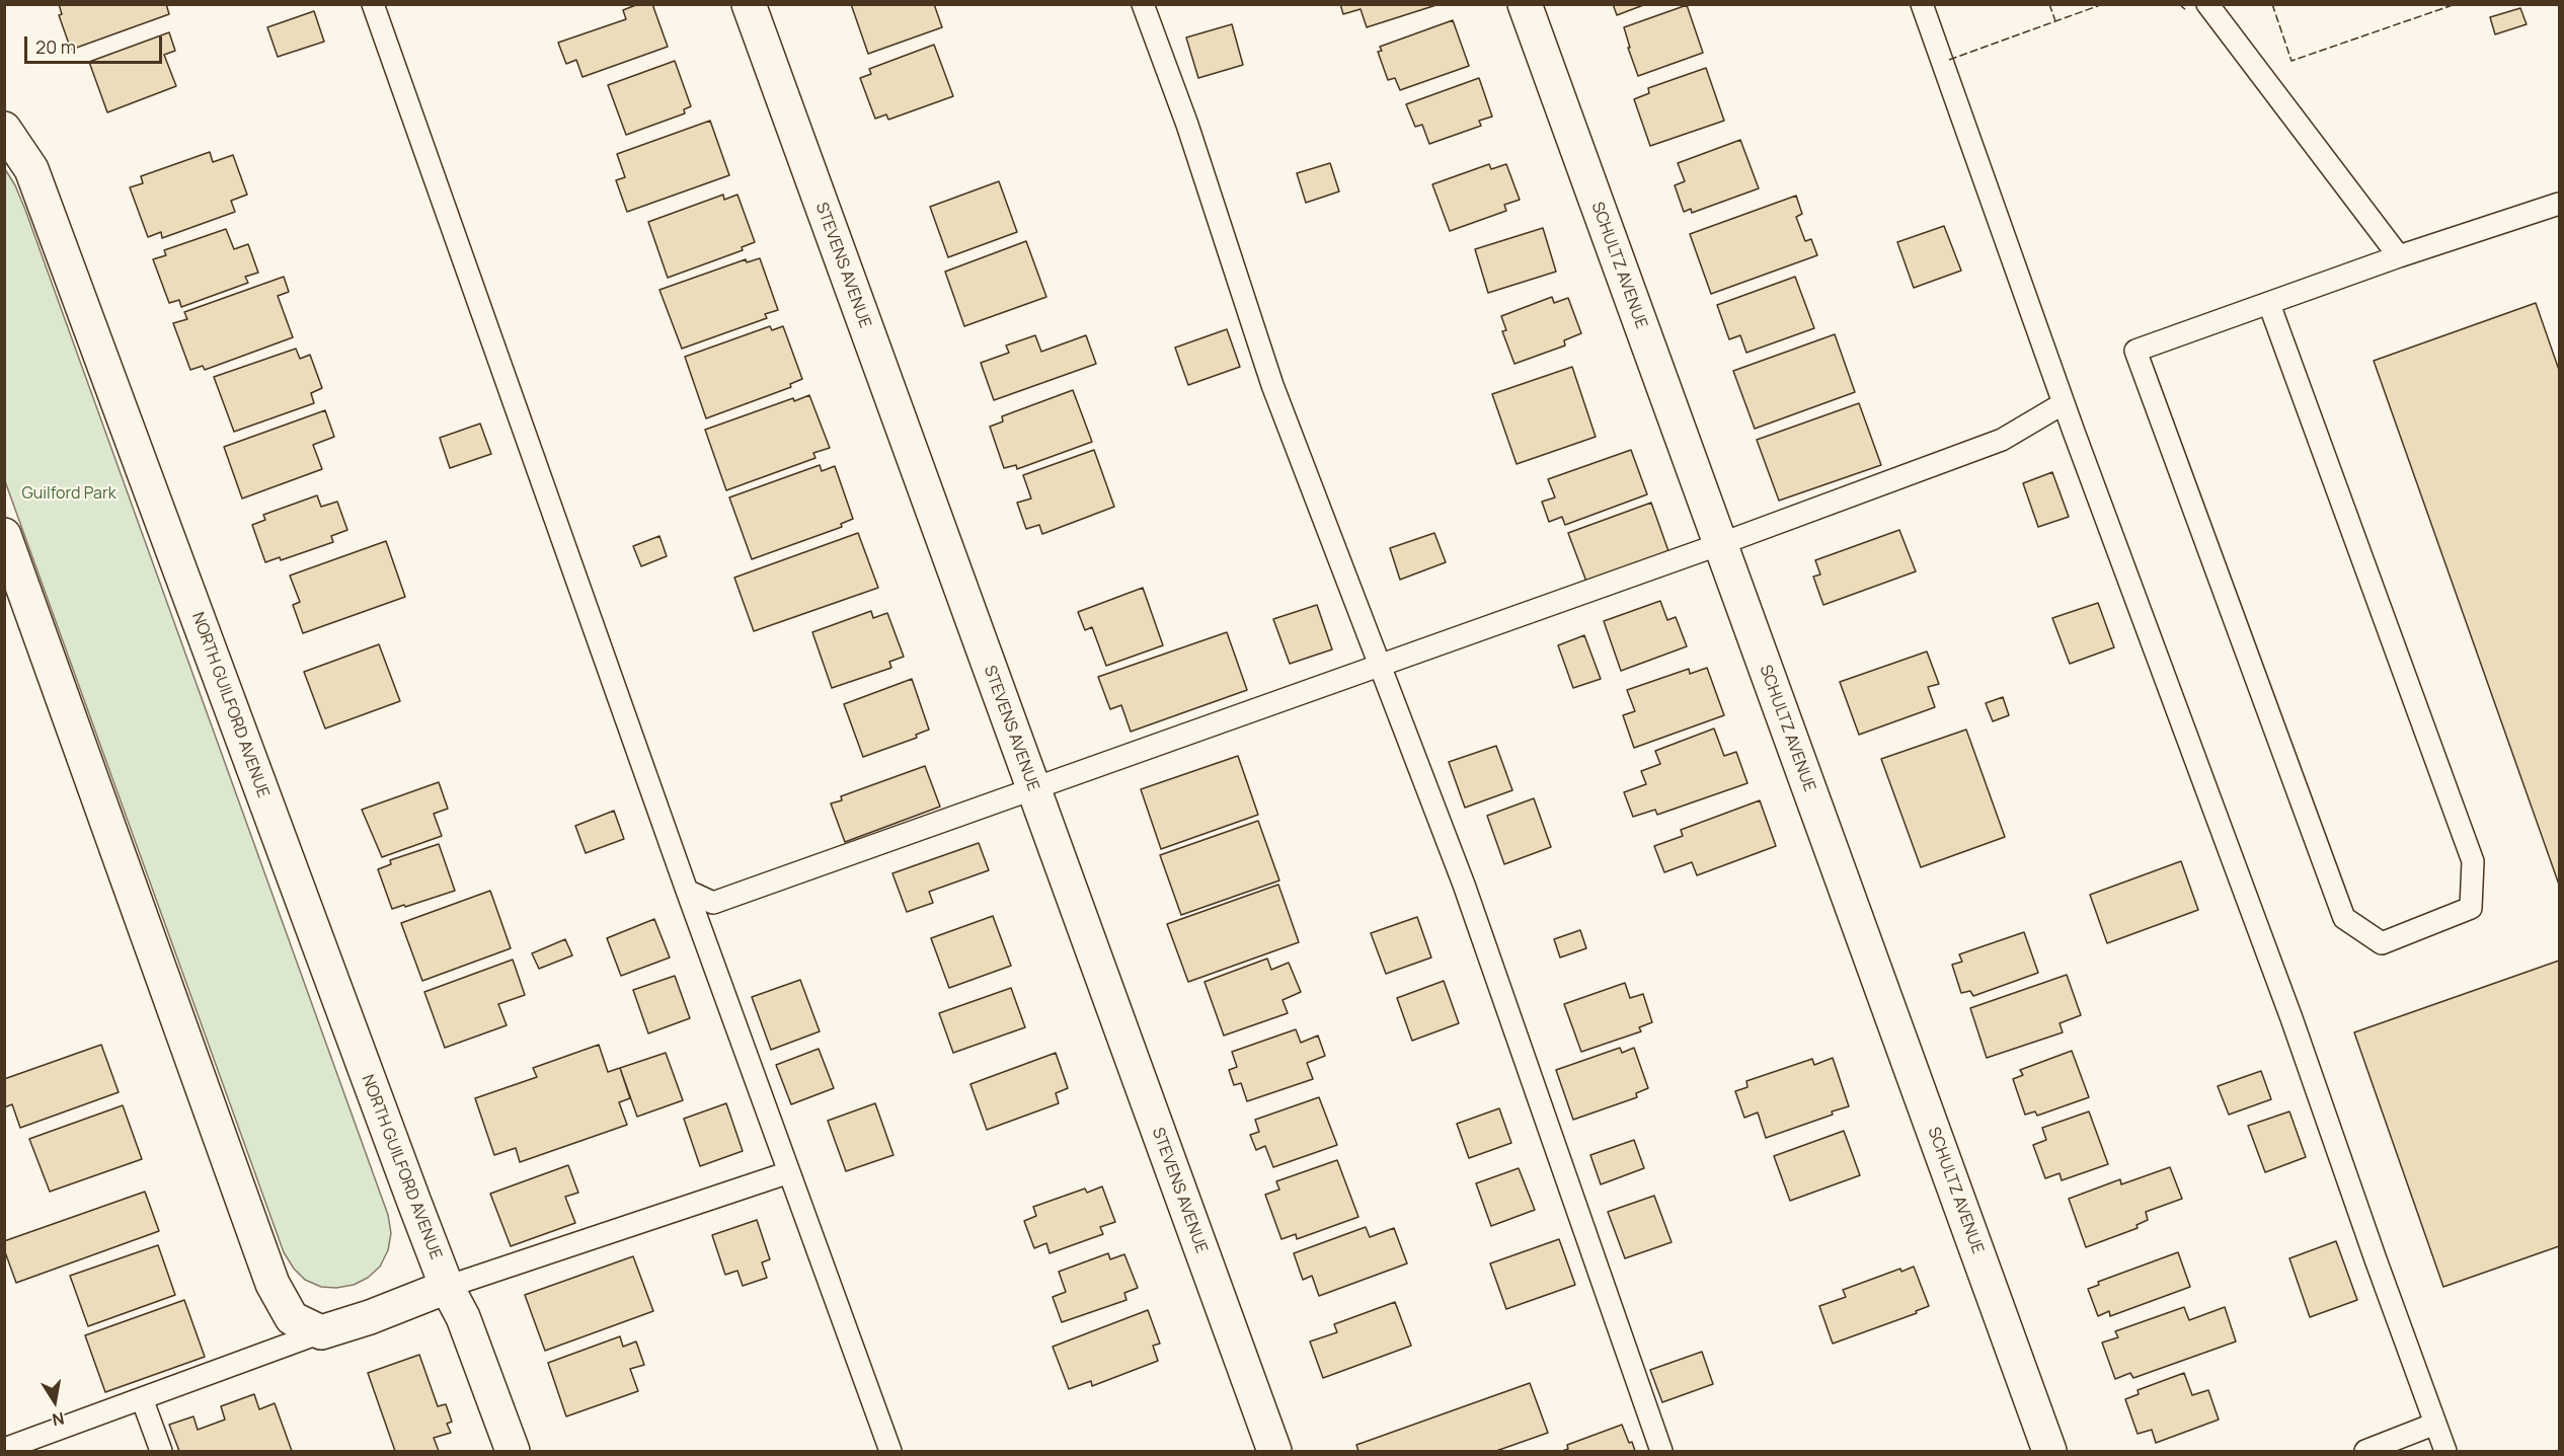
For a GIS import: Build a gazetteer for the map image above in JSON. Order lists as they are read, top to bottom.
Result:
{
  "streets": {
    "street": ["STEVENS AVENUE", "SCHULTZ AVENUE", "NORTH GUILFORD AVENUE"]
  },
  "parks": ["Guilford Park"],
  "scale_bar": "20 m",
  "north": "bottom"
}
